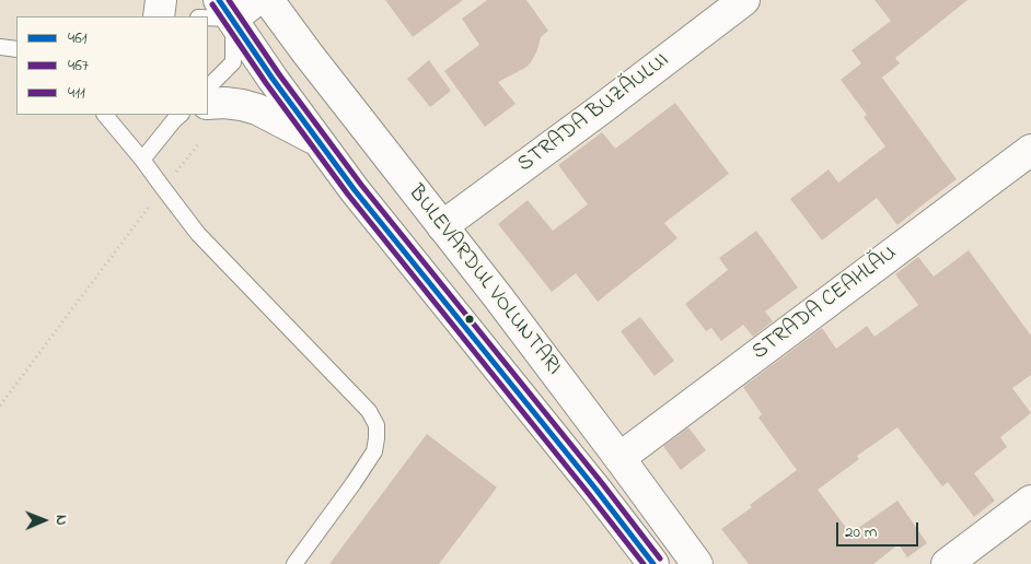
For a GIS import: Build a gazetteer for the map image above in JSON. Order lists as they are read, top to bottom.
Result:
{
  "streets": {
    "main road": ["STRADA BUZĂULUI", "BULEVARDUL VOLUNTARI", "STRADA CEAHLĂU"]
  },
  "crossings": [
    ["STRADA BUZĂULUI", "BULEVARDUL VOLUNTARI"],
    ["BULEVARDUL VOLUNTARI", "STRADA CEAHLĂU"]
  ],
  "lines": ["transit line 461", "transit line 411", "transit line 467"],
  "legend": ["461", "467", "411"],
  "scale_bar": "20 m",
  "north": "right"
}
